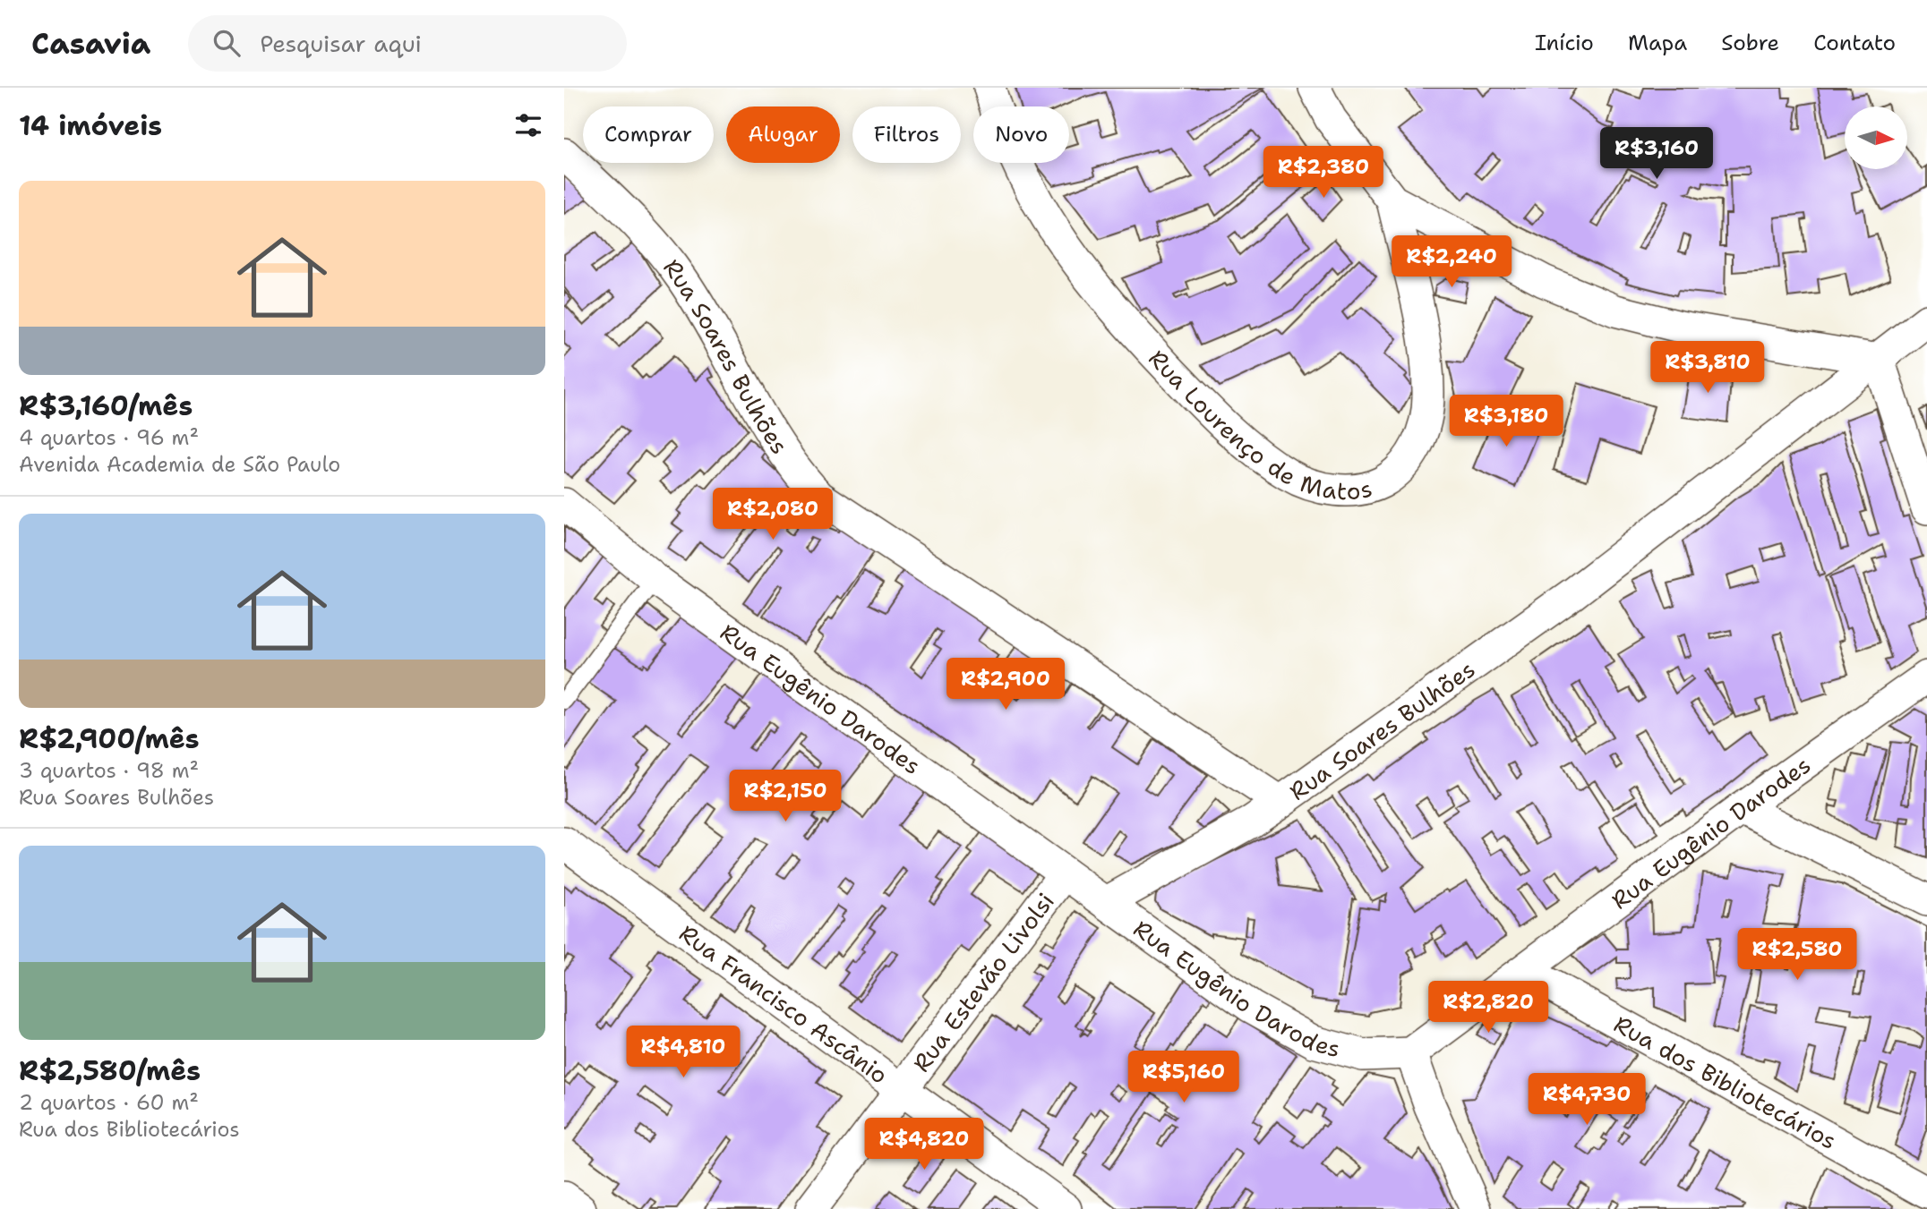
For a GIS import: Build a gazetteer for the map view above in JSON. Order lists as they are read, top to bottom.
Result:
{
  "streets": {
    "street": [
      "Rua Soares Bulhões",
      "Rua Lourenço de Matos",
      "Rua Eugênio Darodes",
      "Rua Estevão Livolsi",
      "Rua Francisco Ascânio",
      "Rua dos Bibliotecários"
    ]
  },
  "crossings": [
    ["Rua Eugênio Darodes", "Rua Estevão Livolsi"],
    ["Rua Eugênio Darodes", "Rua dos Bibliotecários"],
    ["Rua Estevão Livolsi", "Rua Francisco Ascânio"]
  ],
  "north": "right",
  "page": {
    "header": "Casavia",
    "search": "Pesquisar aqui",
    "nav": [
      "Início",
      "Mapa",
      "Sobre",
      "Contato"
    ],
    "heading": "14 imóveis",
    "chip": [
      "Comprar",
      "Alugar",
      "Filtros",
      "Novo"
    ],
    "price": [
      "R$3,160",
      "R$2,380",
      "R$2,240",
      "R$3,810",
      "R$3,180",
      "R$2,080",
      "R$2,900",
      "R$2,150",
      "R$2,580",
      "R$2,820",
      "R$4,810",
      "R$5,160",
      "R$4,730",
      "R$4,820"
    ],
    "list": [
      {
        "name": "R$3,160/mês",
        "note": "4 quartos · 96 m² · Avenida Academia de São Paulo"
      },
      {
        "name": "R$2,900/mês",
        "note": "3 quartos · 98 m² · Rua Soares Bulhões"
      },
      {
        "name": "R$2,580/mês",
        "note": "2 quartos · 60 m² · Rua dos Bibliotecários"
      }
    ]
  }
}
